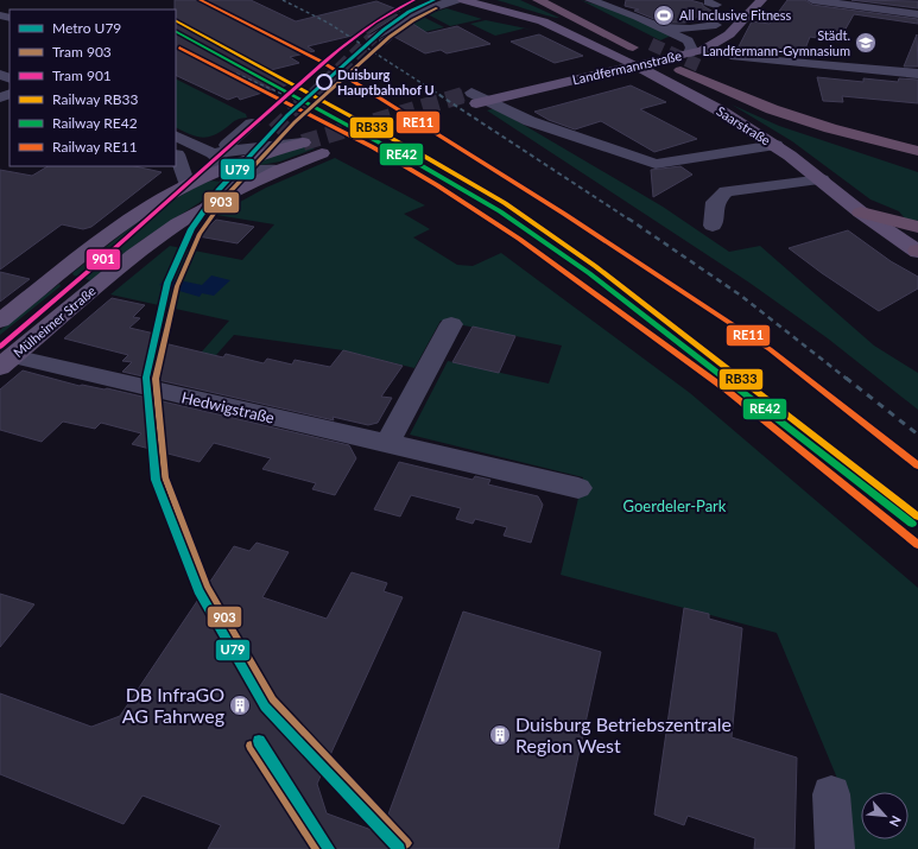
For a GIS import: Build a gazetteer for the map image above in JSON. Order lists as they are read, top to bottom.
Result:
{
  "streets": {
    "main road": ["Landfermannstraße", "Saarstraße", "Mülheimer Straße"],
    "street": ["Hedwigstraße"]
  },
  "crossings": [
    ["Landfermannstraße", "Saarstraße"],
    ["Mülheimer Straße", "Hedwigstraße"]
  ],
  "parks": ["Goerdeler-Park"],
  "places": {
    "sports": ["All Inclusive Fitness"],
    "school or university": ["Städt. Landfermann-Gymnasium"],
    "other": ["Duisburg Hauptbahnhof U"],
    "building": ["DB InfraGO AG Fahrweg", "Duisburg Betriebszentrale Region West"]
  },
  "lines": [
    "metro line U79",
    "tram line 901",
    "rail line RE11",
    "tram line 903",
    "rail line RB33",
    "rail line RE42"
  ],
  "legend": [
    "Metro U79",
    "Tram 903",
    "Tram 901",
    "Railway RB33",
    "Railway RE42",
    "Railway RE11"
  ],
  "north": "bottom right"
}
